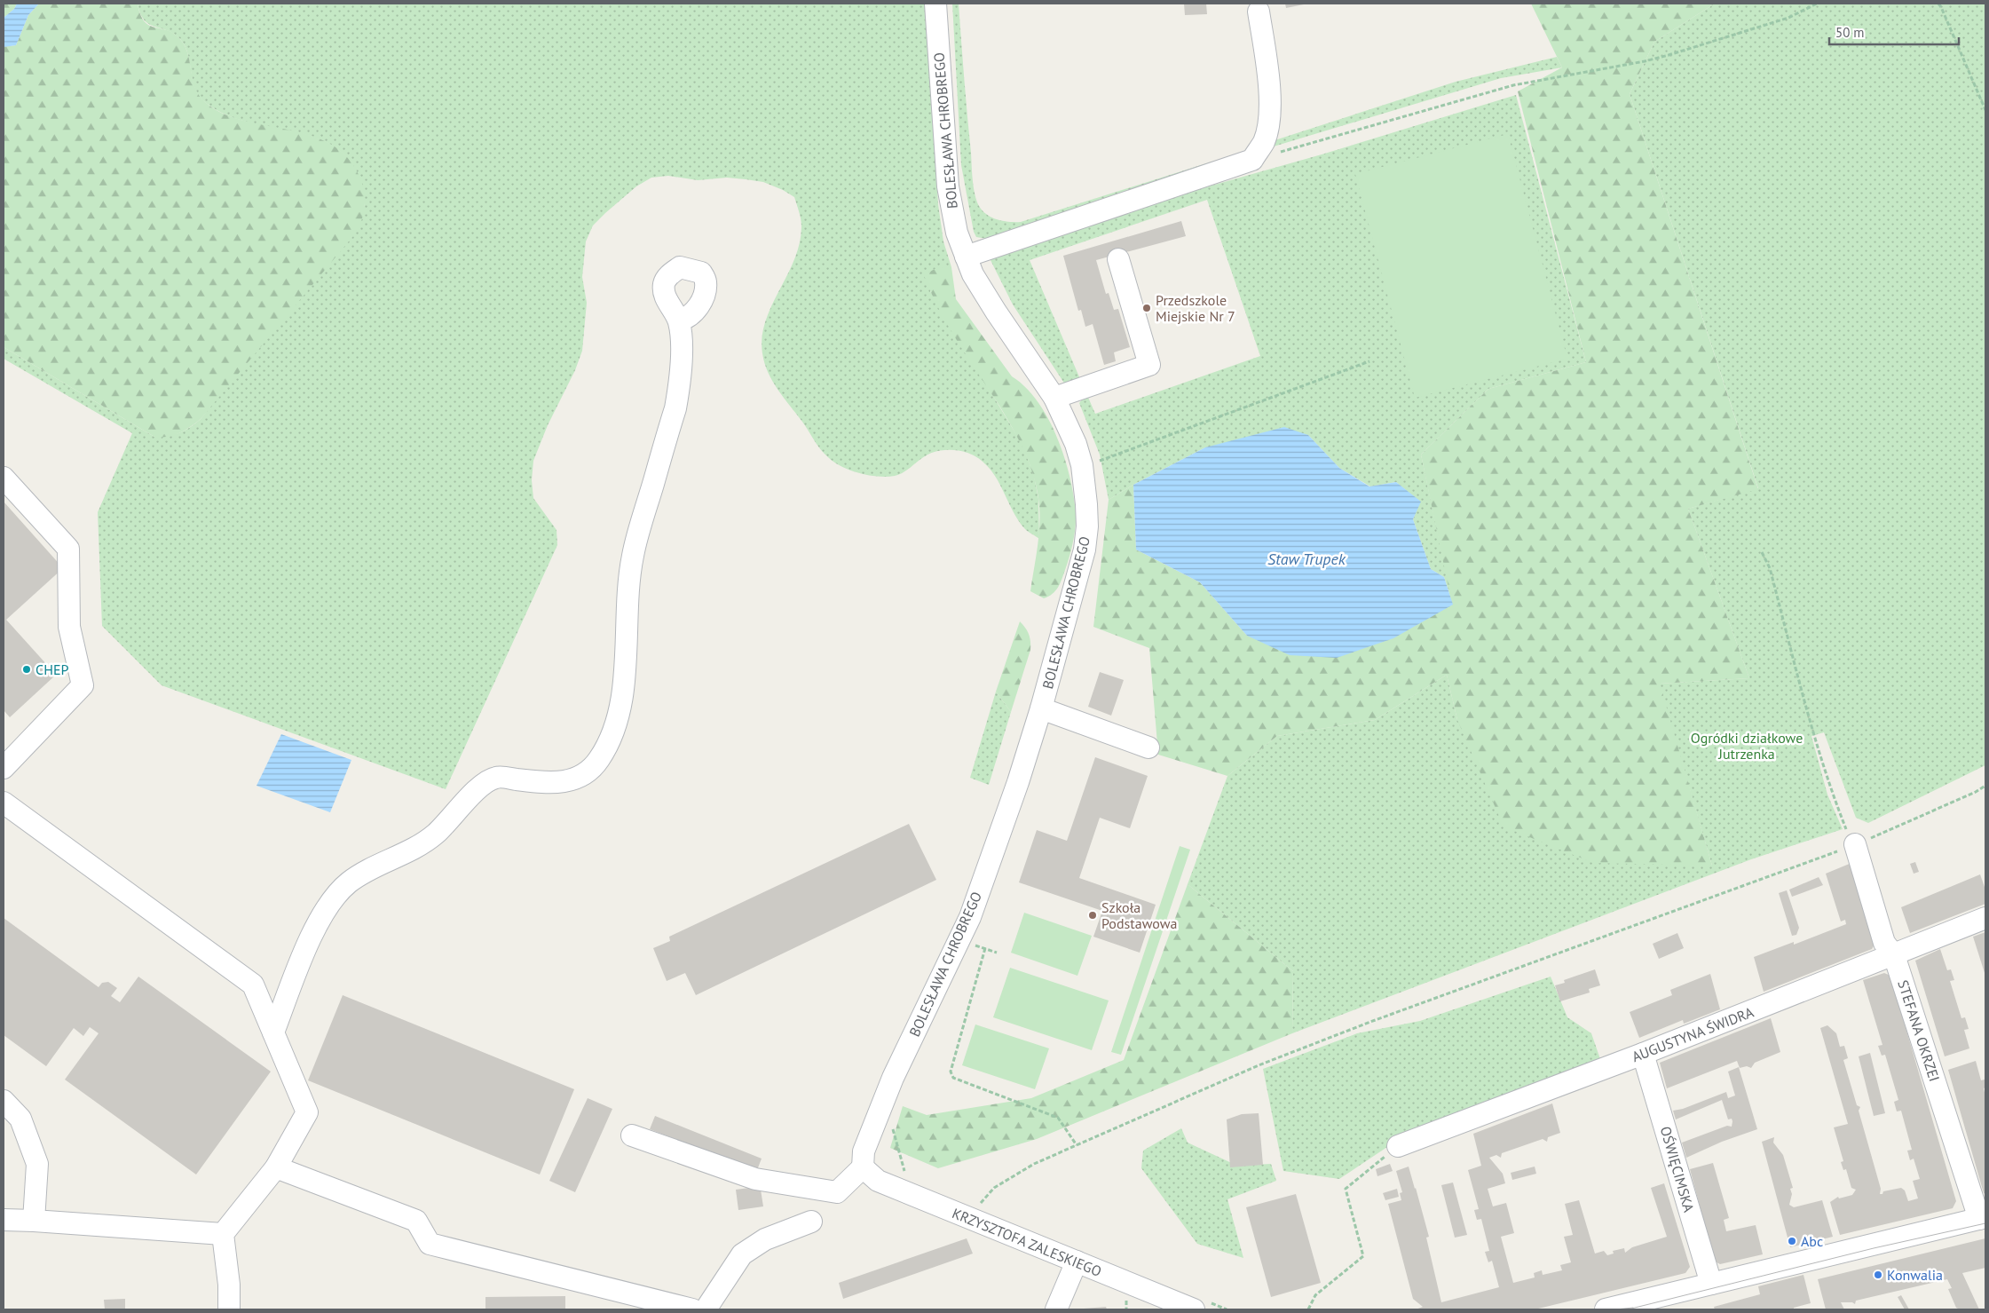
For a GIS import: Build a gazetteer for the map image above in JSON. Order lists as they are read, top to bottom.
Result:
{
  "streets": {
    "street": [
      "BOLESŁAWA CHROBREGO",
      "STEFANA OKRZEI",
      "AUGUSTYNA ŚWIDRA",
      "OŚWIĘCIMSKA",
      "KRZYSZTOFA ZALESKIEGO"
    ]
  },
  "crossings": [
    ["BOLESŁAWA CHROBREGO", "KRZYSZTOFA ZALESKIEGO"],
    ["STEFANA OKRZEI", "AUGUSTYNA ŚWIDRA"],
    ["AUGUSTYNA ŚWIDRA", "OŚWIĘCIMSKA"]
  ],
  "water": ["Staw Trupek"],
  "parks": ["Ogródki działkowe Jutrzenka"],
  "places": [
    "Przedszkole Miejskie Nr 7",
    "CHEP",
    "Szkoła Podstawowa",
    "Abc",
    "Konwalia"
  ],
  "scale_bar": "50 m"
}
